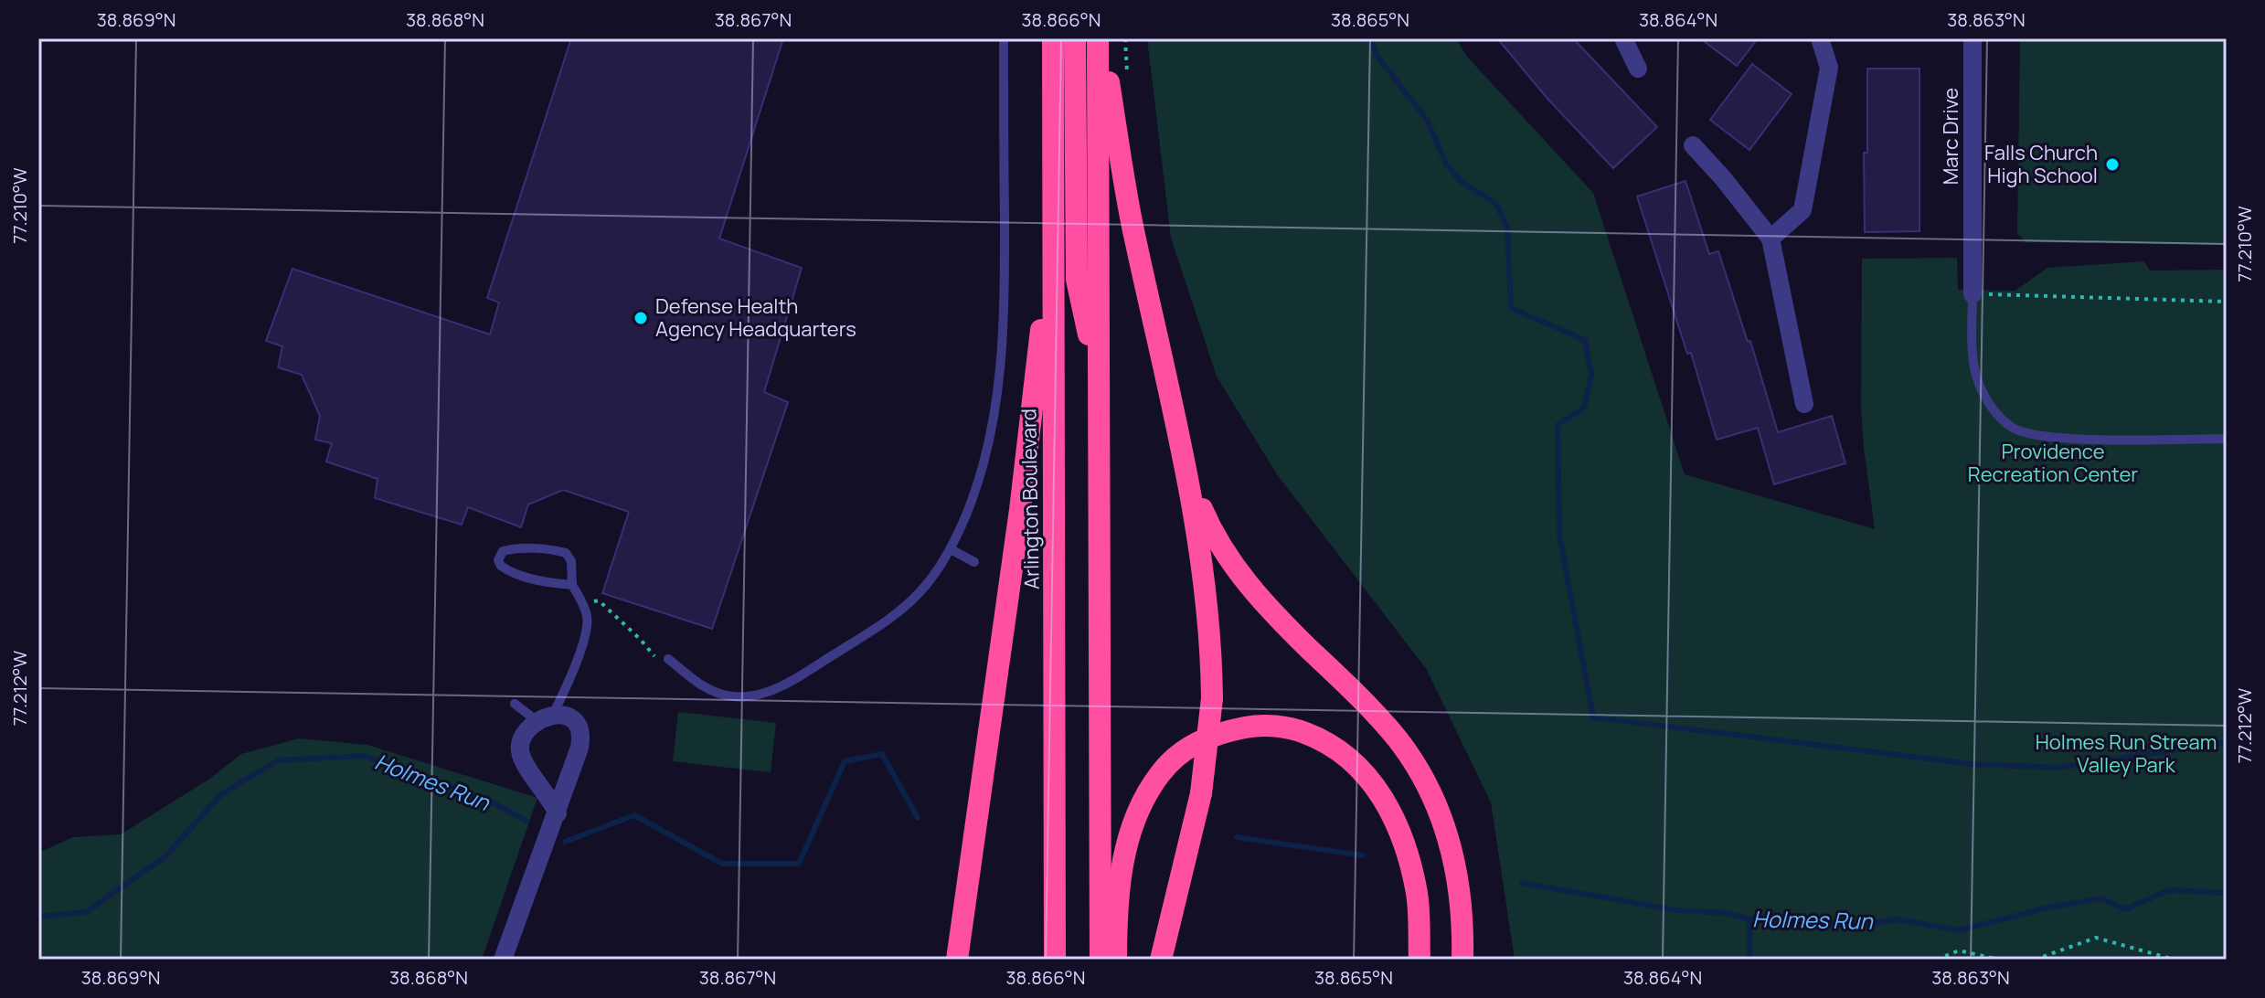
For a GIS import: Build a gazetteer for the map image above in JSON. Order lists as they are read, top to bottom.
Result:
{
  "streets": {
    "highway": ["Arlington Boulevard"],
    "street": ["Marc Drive"]
  },
  "water": ["Holmes Run"],
  "parks": ["Providence Recreation Center", "Holmes Run Stream Valley Park"],
  "places": ["Falls Church High School", "Defense Health Agency Headquarters"],
  "coordinates": [
    "38.869°N",
    "38.868°N",
    "38.867°N",
    "38.866°N",
    "38.865°N",
    "38.864°N",
    "38.863°N",
    "77.210°W",
    "77.212°W"
  ]
}
